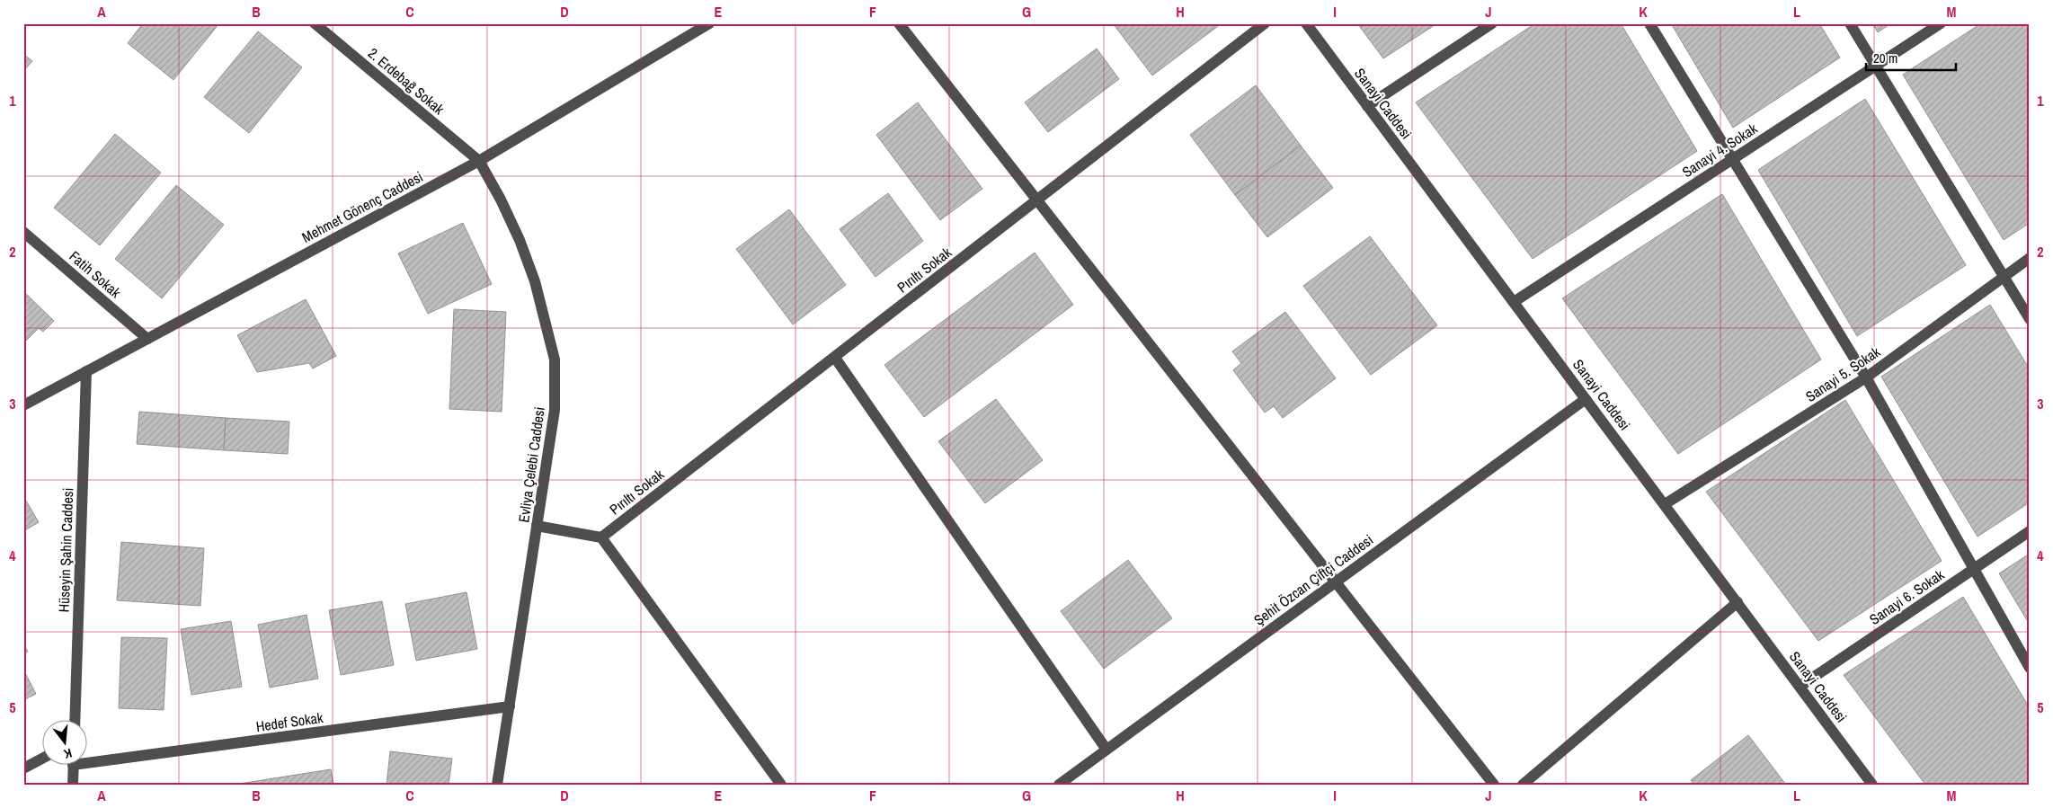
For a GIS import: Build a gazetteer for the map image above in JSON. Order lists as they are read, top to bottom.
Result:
{
  "streets": {
    "street": [
      "2. Erdebağ Sokak",
      "Sanayi Caddesi",
      "Sanayi 4. Sokak",
      "Mehmet Gönenç Caddesi",
      "Pırıltı Sokak",
      "Fatih Sokak",
      "Sanayi 5. Sokak",
      "Evliya Çelebi Caddesi",
      "Hüseyin Şahin Caddesi",
      "Şehit Özcan Çiftçi Caddesi",
      "Sanayi 6. Sokak",
      "Hedef Sokak"
    ]
  },
  "crossings": [
    ["2. Erdebağ Sokak", "Mehmet Gönenç Caddesi"],
    ["2. Erdebağ Sokak", "Evliya Çelebi Caddesi"],
    ["Sanayi Caddesi", "Sanayi 4. Sokak"],
    ["Sanayi Caddesi", "Sanayi 5. Sokak"],
    ["Sanayi Caddesi", "Şehit Özcan Çiftçi Caddesi"],
    ["Sanayi Caddesi", "Sanayi 6. Sokak"],
    ["Mehmet Gönenç Caddesi", "Fatih Sokak"],
    ["Mehmet Gönenç Caddesi", "Evliya Çelebi Caddesi"],
    ["Mehmet Gönenç Caddesi", "Hüseyin Şahin Caddesi"],
    ["Evliya Çelebi Caddesi", "Hedef Sokak"]
  ],
  "scale_bar": "20 m",
  "north": "bottom",
  "grid": {
    "columns": [
      "A",
      "B",
      "C",
      "D",
      "E",
      "F",
      "G",
      "H",
      "I",
      "J",
      "K",
      "L",
      "M"
    ],
    "rows": [
      "1",
      "2",
      "3",
      "4",
      "5"
    ]
  }
}
